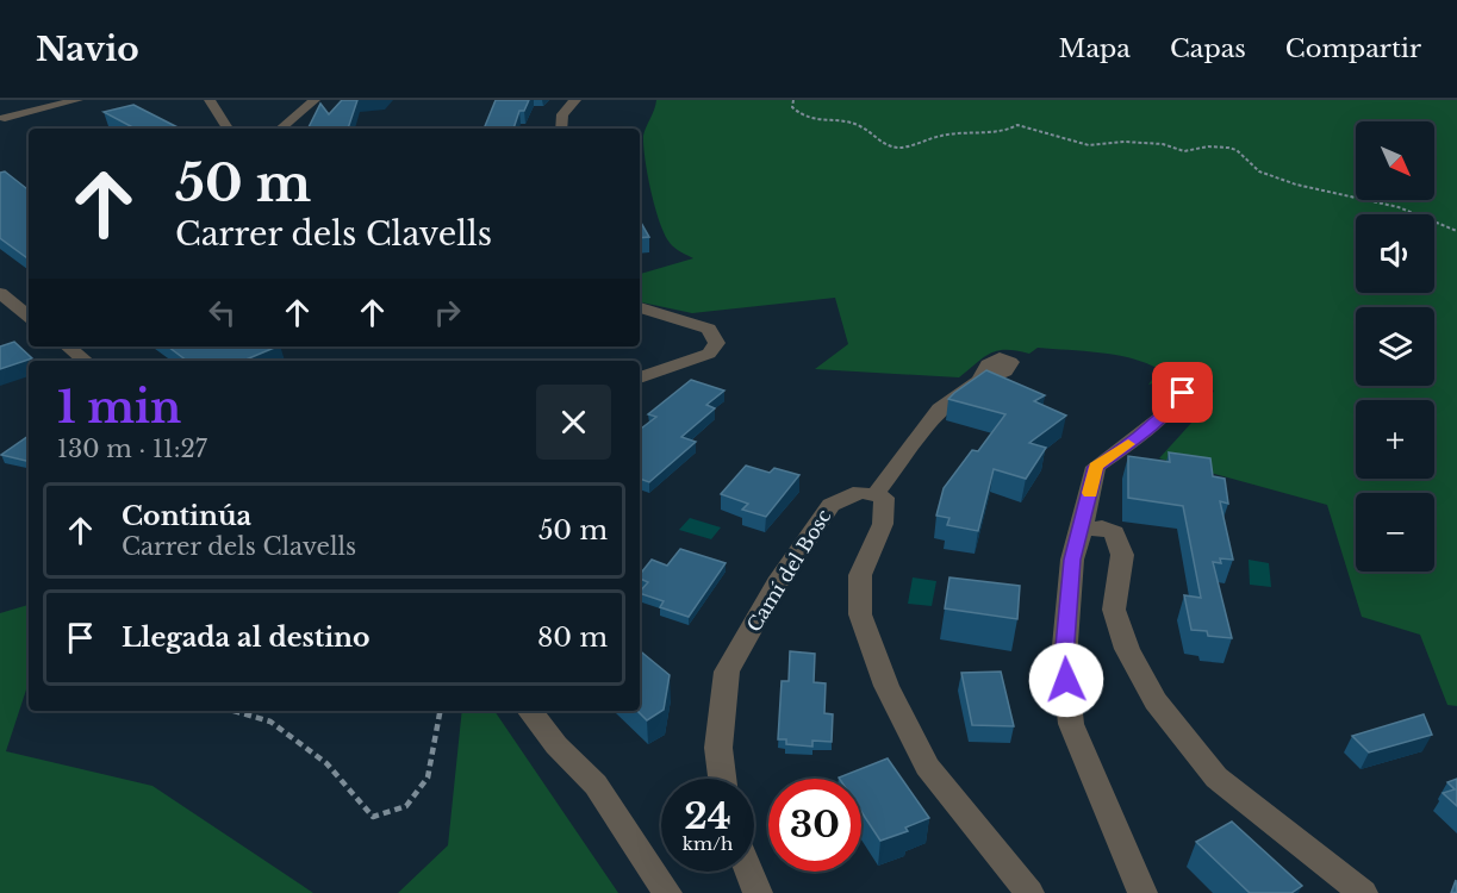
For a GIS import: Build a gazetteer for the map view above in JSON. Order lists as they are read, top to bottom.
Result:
{
  "streets": {
    "street": ["Camí del Bosc"]
  },
  "north": "bottom right",
  "page": {
    "header": "Navio",
    "nav": ["Mapa", "Capas", "Compartir"],
    "map_buttons": ["+", "−"],
    "turn": ["50 m", "Carrer dels Clavells"],
    "heading": ["1 min", "130 m · 11:27"],
    "list": [
      {
        "name": "Continúa",
        "note": "Carrer dels Clavells",
        "value": "50 m"
      },
      {
        "name": "Llegada al destino",
        "value": "80 m"
      }
    ],
    "speed": "24 km/h",
    "limit": "30"
  }
}
